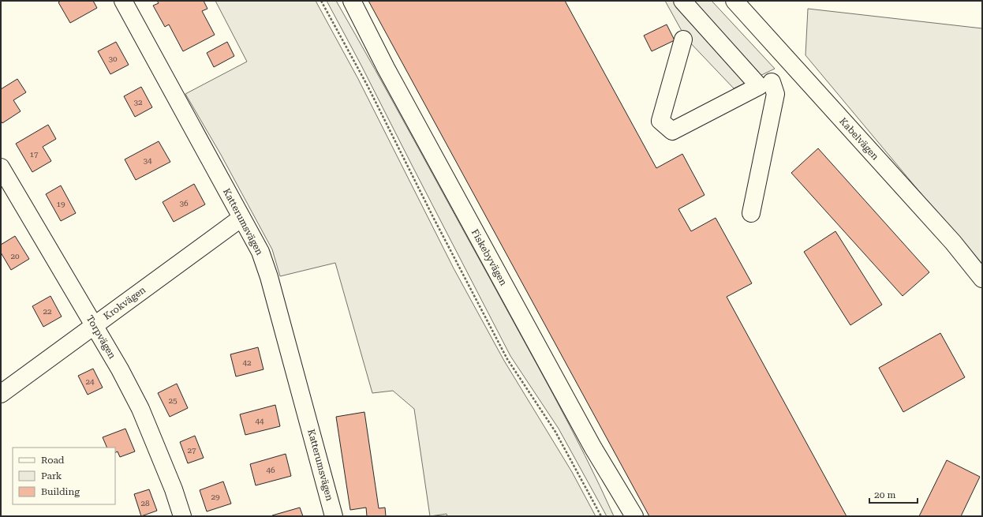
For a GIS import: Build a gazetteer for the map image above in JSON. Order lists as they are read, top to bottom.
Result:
{
  "streets": {
    "street": [
      "Kabelvägen",
      "Katterumsvägen",
      "Fiskebyvägen",
      "Krokvägen",
      "Torpvägen"
    ]
  },
  "crossings": [
    ["Katterumsvägen", "Krokvägen"],
    ["Krokvägen", "Torpvägen"]
  ],
  "house_numbers": [
    "30",
    "32",
    "17",
    "34",
    "36",
    "19",
    "20",
    "22",
    "42",
    "24",
    "25",
    "44",
    "27",
    "46",
    "29",
    "28"
  ],
  "legend": ["Road", "Park", "Building"],
  "scale_bar": "20 m"
}
